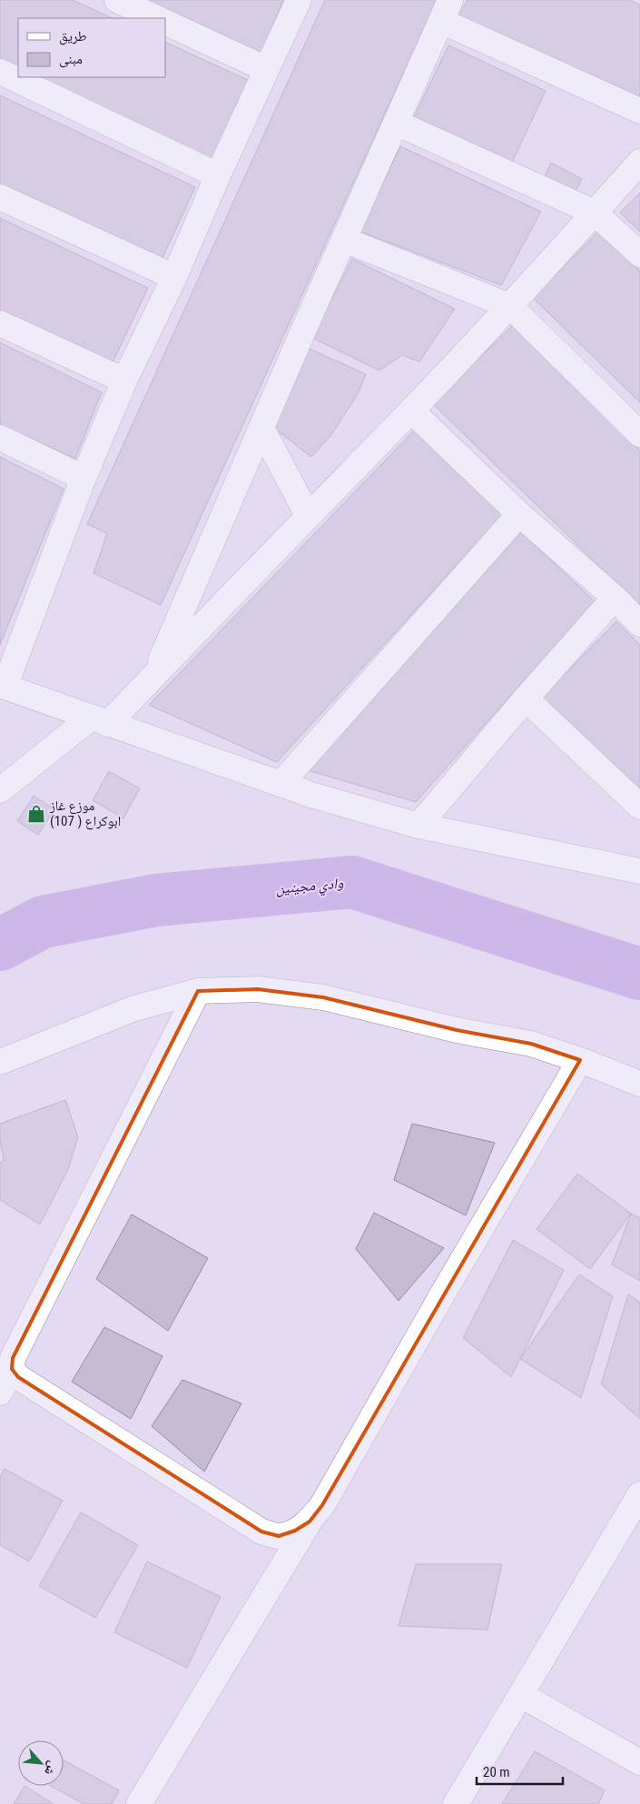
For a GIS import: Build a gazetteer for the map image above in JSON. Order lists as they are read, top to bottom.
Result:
{
  "water": ["وادي مجينين"],
  "places": {
    "shop": ["موزع غاز ابوكراع ( 107)"]
  },
  "legend": ["طريق", "مبنى"],
  "scale_bar": "20 m",
  "north": "bottom right"
}
